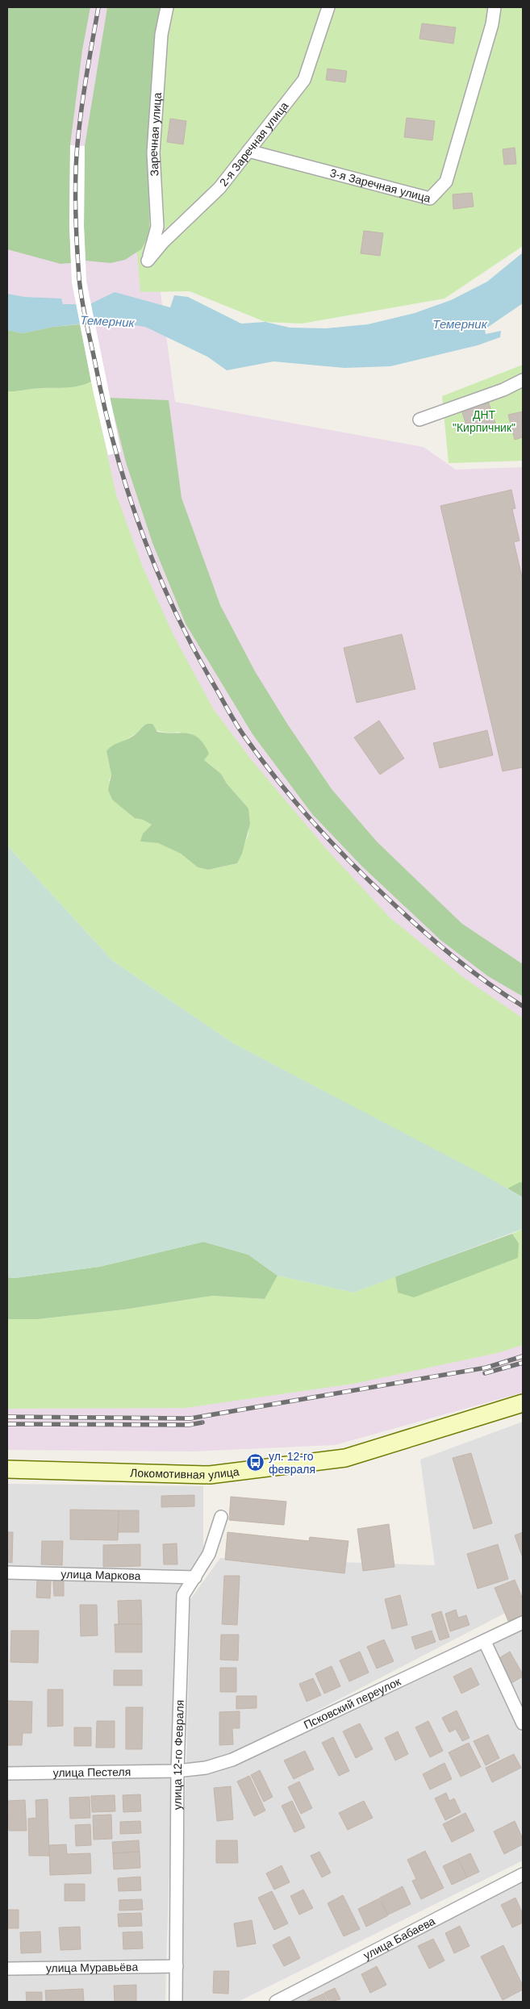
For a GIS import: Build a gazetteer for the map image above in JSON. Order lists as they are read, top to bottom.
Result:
{
  "streets": {
    "street": [
      "Заречная улица",
      "2-я Заречная улица",
      "3-я Заречная улица",
      "Локомотивная улица",
      "улица Маркова",
      "Псковский переулок",
      "улица 12-го Февраля",
      "улица Пестеля",
      "улица Бабаева",
      "улица Муравьёва"
    ]
  },
  "crossings": [
    ["Заречная улица", "2-я Заречная улица"],
    ["2-я Заречная улица", "3-я Заречная улица"],
    ["улица Маркова", "улица 12-го Февраля"],
    ["Псковский переулок", "улица 12-го Февраля"],
    ["Псковский переулок", "улица Пестеля"],
    ["улица 12-го Февраля", "улица Пестеля"],
    ["улица 12-го Февраля", "улица Муравьёва"]
  ],
  "water": ["Темерник"],
  "parks": ["ДНТ \"Кирпичник\""],
  "places": {
    "bus stop": ["ул. 12-го февраля"]
  }
}
